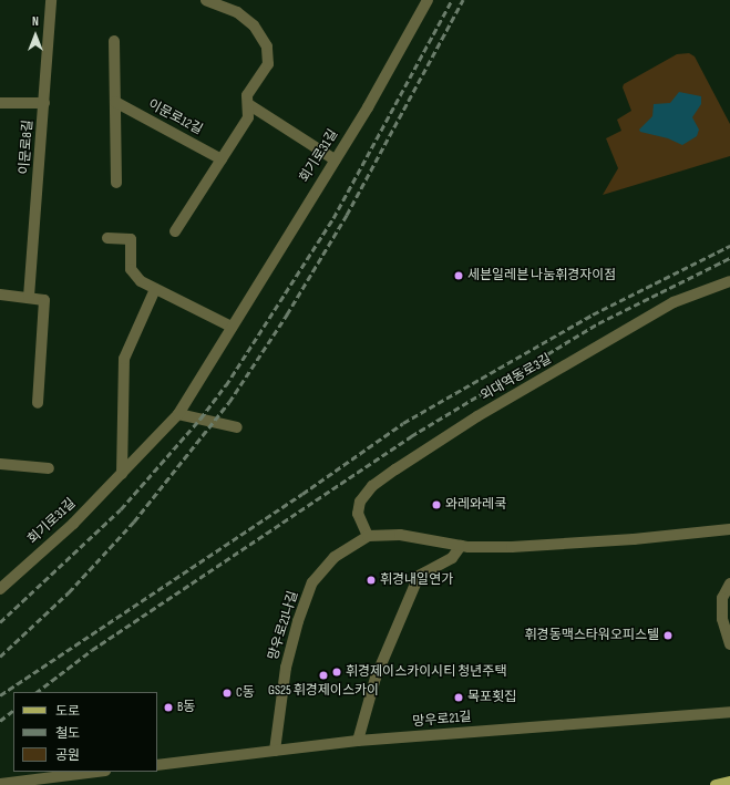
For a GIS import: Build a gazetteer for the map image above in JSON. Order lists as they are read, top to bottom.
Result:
{
  "streets": {
    "street": [
      "이문로12길",
      "이문로8길",
      "회기로31길",
      "외대역동로3길",
      "망우로21나길",
      "망우로21길"
    ]
  },
  "crossings": [
    ["외대역동로3길", "망우로21나길"],
    ["망우로21나길", "망우로21길"]
  ],
  "places": [
    "세븐일레븐 나눔휘경자이점",
    "와레와레쿡",
    "휘경내일연가",
    "휘경동맥스타워오피스텔",
    "휘경제이스카이시티 청년주택",
    "GS25 휘경제이스카이",
    "C동",
    "목포횟집",
    "B동"
  ],
  "legend": ["도로", "철도", "공원"],
  "north": "top"
}
